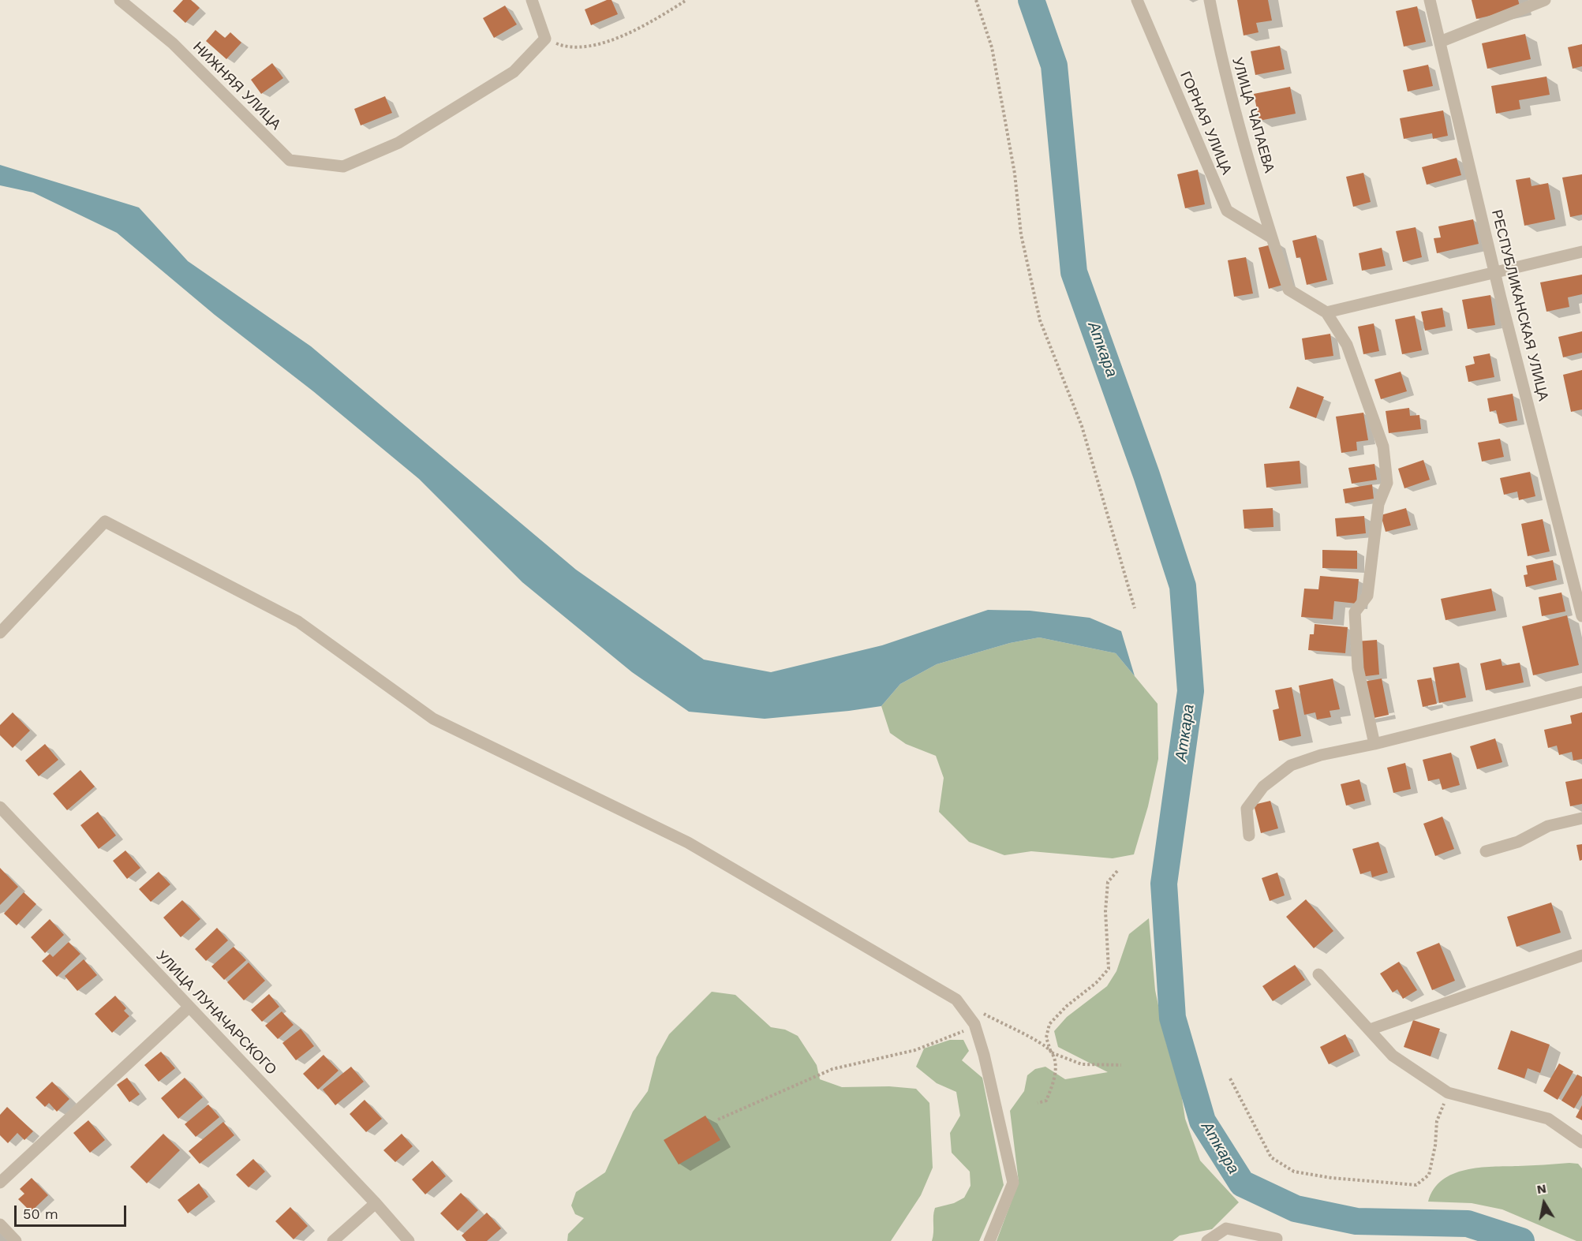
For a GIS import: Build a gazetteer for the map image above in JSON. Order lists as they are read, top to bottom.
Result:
{
  "streets": {
    "street": [
      "НИЖНЯЯ УЛИЦА",
      "УЛИЦА ЧАПАЕВА",
      "ГОРНАЯ УЛИЦА",
      "РЕСПУБЛИКАНСКАЯ УЛИЦА",
      "УЛИЦА ЛУНАЧАРСКОГО"
    ]
  },
  "crossings": [
    ["УЛИЦА ЧАПАЕВА", "ГОРНАЯ УЛИЦА"]
  ],
  "water": ["Аткара"],
  "scale_bar": "50 m",
  "north": "top"
}
